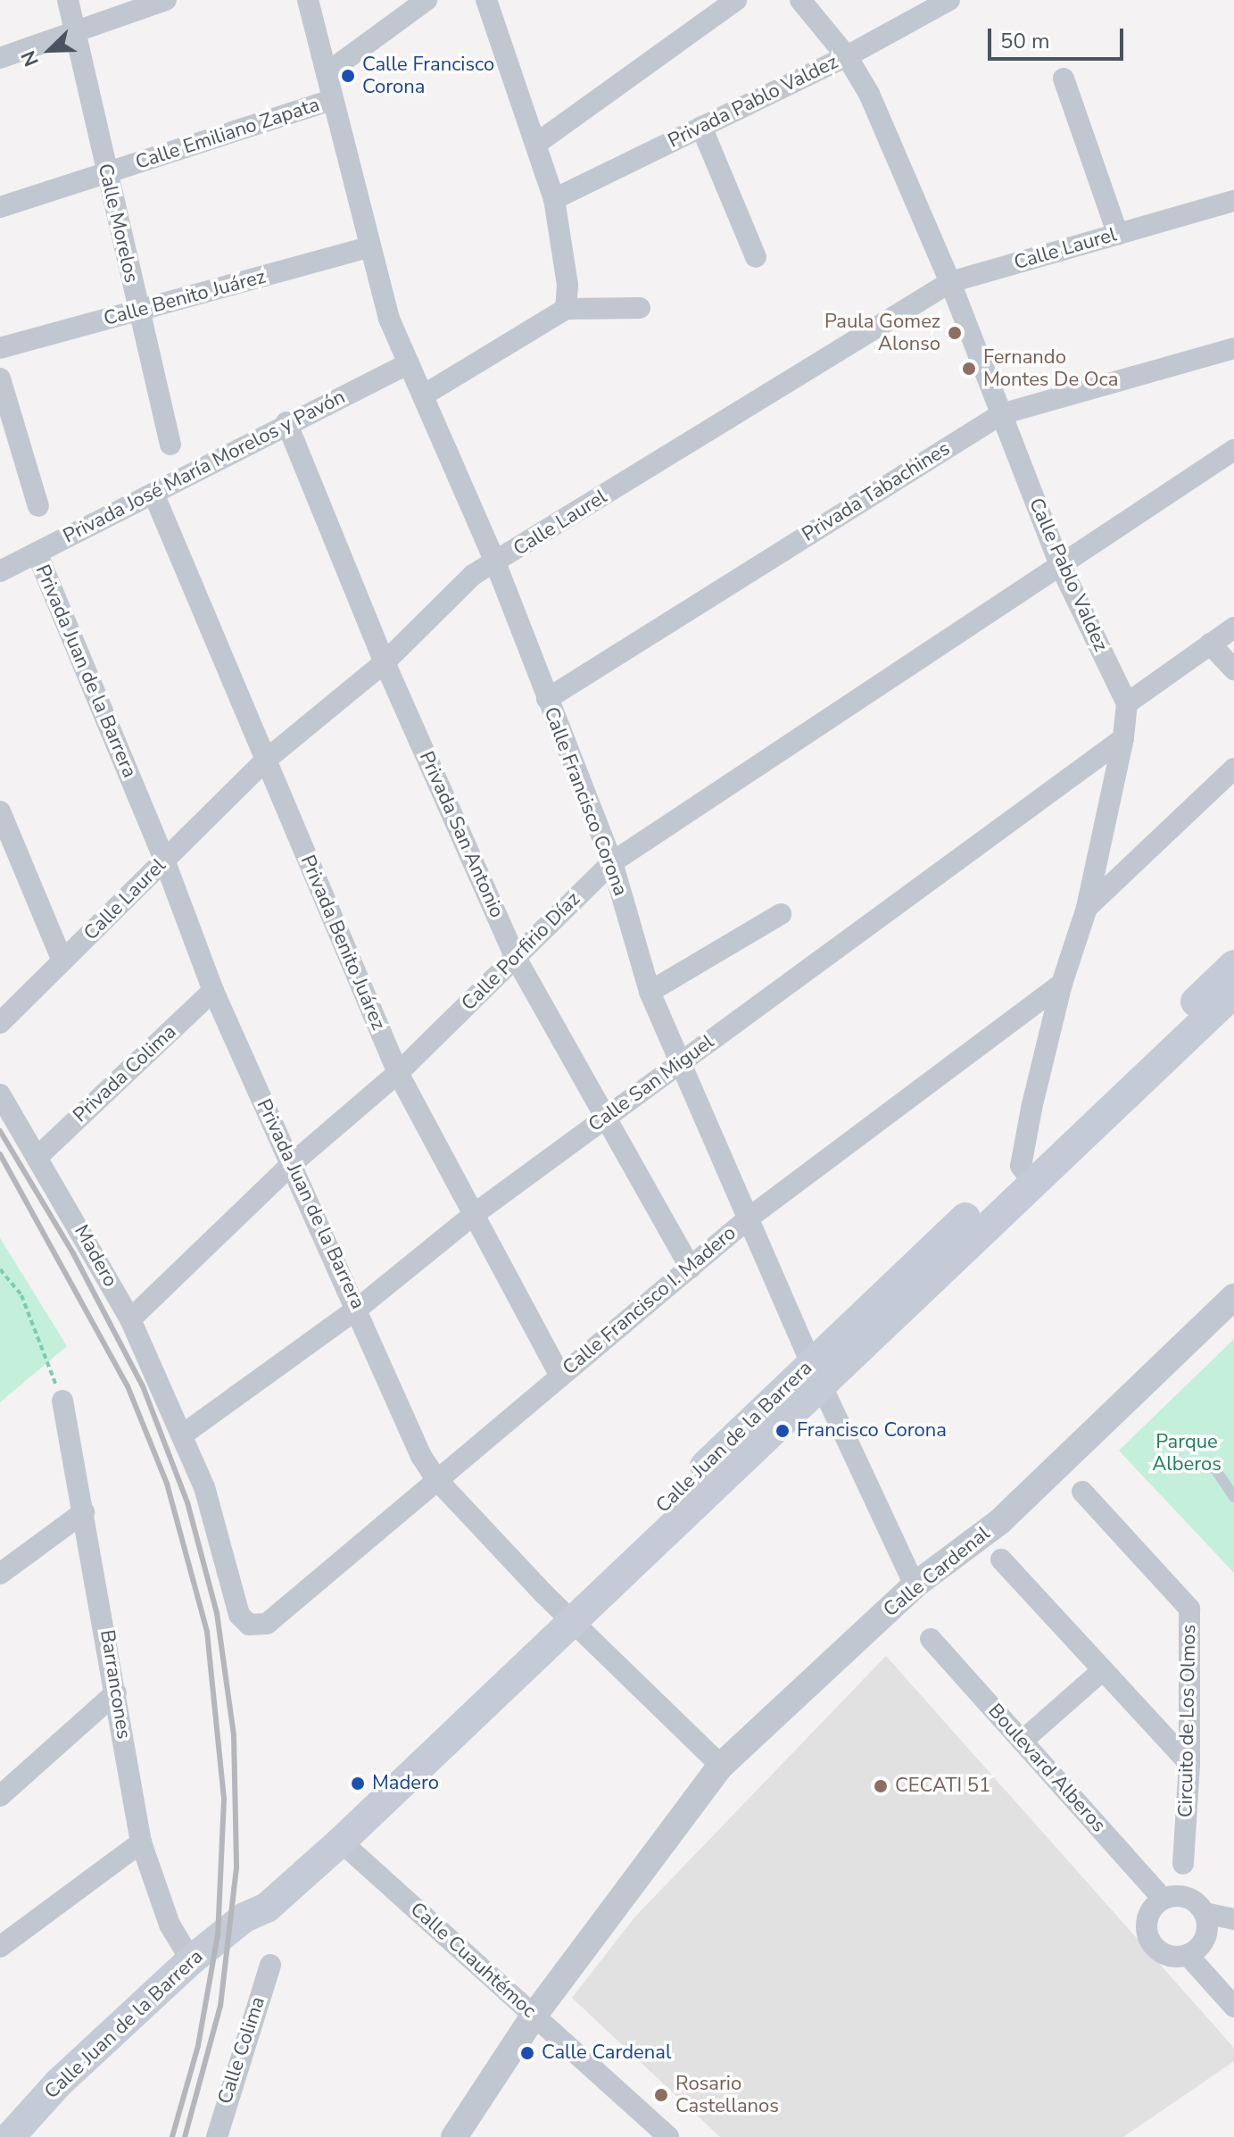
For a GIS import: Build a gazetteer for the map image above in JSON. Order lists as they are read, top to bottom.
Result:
{
  "streets": {
    "main road": ["Calle Juan de la Barrera"],
    "street": [
      "Privada Pablo Valdez",
      "Calle Emiliano Zapata",
      "Calle Morelos",
      "Calle Laurel",
      "Calle Benito Juárez",
      "Privada José María Morelos y Pavón",
      "Privada Tabachines",
      "Calle Pablo Valdez",
      "Privada Juan de la Barrera",
      "Calle Francisco Corona",
      "Privada San Antonio",
      "Privada Benito Juárez",
      "Calle Porfirio Díaz",
      "Privada Colima",
      "Calle San Miguel",
      "Madero",
      "Calle Francisco I. Madero",
      "Calle Cardenal",
      "Barrancones",
      "Circuito de Los Olmos",
      "Boulevard Alberos",
      "Calle Cuauhtémoc",
      "Calle Colima"
    ]
  },
  "crossings": [
    ["Privada Pablo Valdez", "Calle Pablo Valdez"],
    ["Calle Emiliano Zapata", "Calle Morelos"],
    ["Calle Emiliano Zapata", "Calle Francisco Corona"],
    ["Calle Morelos", "Calle Benito Juárez"],
    ["Calle Laurel", "Calle Pablo Valdez"],
    ["Calle Laurel", "Privada Juan de la Barrera"],
    ["Calle Laurel", "Calle Francisco Corona"],
    ["Calle Laurel", "Privada San Antonio"],
    ["Calle Laurel", "Privada Benito Juárez"],
    ["Calle Benito Juárez", "Calle Francisco Corona"],
    ["Privada José María Morelos y Pavón", "Privada Juan de la Barrera"],
    ["Privada José María Morelos y Pavón", "Calle Francisco Corona"],
    ["Privada José María Morelos y Pavón", "Privada San Antonio"],
    ["Privada José María Morelos y Pavón", "Privada Benito Juárez"],
    ["Privada Tabachines", "Calle Pablo Valdez"],
    ["Privada Tabachines", "Calle Francisco Corona"],
    ["Calle Pablo Valdez", "Calle Porfirio Díaz"],
    ["Privada Juan de la Barrera", "Calle Porfirio Díaz"],
    ["Privada Juan de la Barrera", "Privada Colima"],
    ["Privada Juan de la Barrera", "Calle San Miguel"],
    ["Privada Juan de la Barrera", "Calle Francisco I. Madero"],
    ["Privada Juan de la Barrera", "Calle Juan de la Barrera"],
    ["Privada Juan de la Barrera", "Calle Cardenal"],
    ["Calle Francisco Corona", "Calle Porfirio Díaz"],
    ["Calle Francisco Corona", "Calle San Miguel"],
    ["Calle Francisco Corona", "Calle Francisco I. Madero"],
    ["Calle Francisco Corona", "Calle Juan de la Barrera"],
    ["Calle Francisco Corona", "Calle Cardenal"],
    ["Privada San Antonio", "Calle Porfirio Díaz"],
    ["Privada San Antonio", "Calle San Miguel"],
    ["Privada San Antonio", "Calle Francisco I. Madero"],
    ["Privada Benito Juárez", "Calle Porfirio Díaz"],
    ["Privada Benito Juárez", "Calle San Miguel"],
    ["Privada Benito Juárez", "Calle Francisco I. Madero"],
    ["Calle Porfirio Díaz", "Madero"],
    ["Privada Colima", "Madero"],
    ["Calle San Miguel", "Madero"],
    ["Madero", "Calle Francisco I. Madero"],
    ["Calle Juan de la Barrera", "Barrancones"],
    ["Calle Juan de la Barrera", "Calle Cuauhtémoc"],
    ["Calle Cardenal", "Calle Cuauhtémoc"]
  ],
  "parks": ["Parque Alberos"],
  "places": [
    "Calle Francisco Corona",
    "Paula Gomez Alonso",
    "Fernando Montes De Oca",
    "Francisco Corona",
    "Madero",
    "CECATI 51",
    "Calle Cardenal",
    "Rosario Castellanos"
  ],
  "scale_bar": "50 m",
  "north": "bottom left"
}
